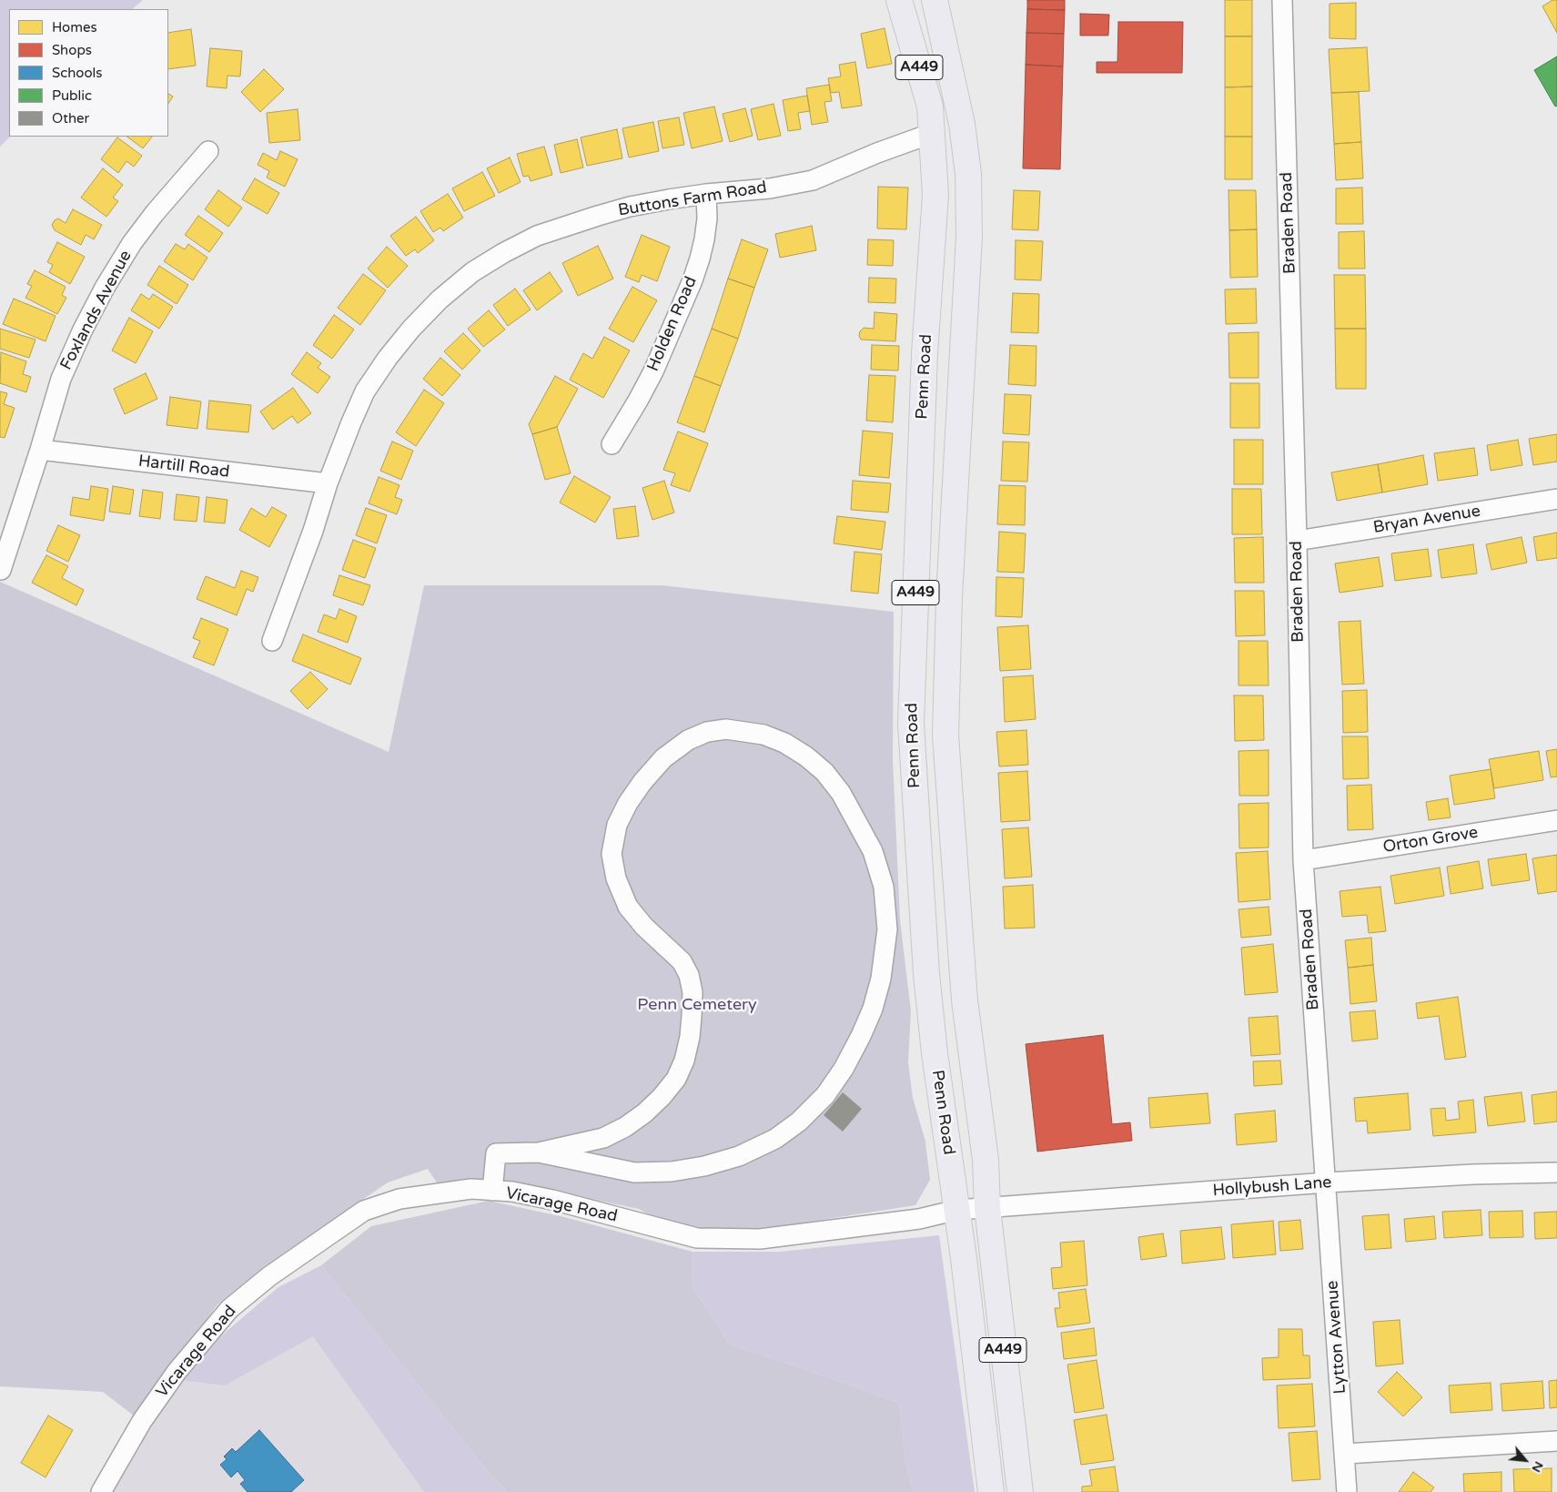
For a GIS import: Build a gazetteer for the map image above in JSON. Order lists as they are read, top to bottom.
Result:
{
  "streets": {
    "highway": ["A449", "Penn Road"],
    "street": [
      "Buttons Farm Road",
      "Braden Road",
      "Foxlands Avenue",
      "Holden Road",
      "Hartill Road",
      "Bryan Avenue",
      "Orton Grove",
      "Hollybush Lane",
      "Vicarage Road",
      "Lytton Avenue"
    ]
  },
  "crossings": [
    ["Buttons Farm Road", "Holden Road"],
    ["Buttons Farm Road", "Penn Road"],
    ["Buttons Farm Road", "Hartill Road"],
    ["Braden Road", "Bryan Avenue"],
    ["Braden Road", "Orton Grove"],
    ["Braden Road", "Hollybush Lane"],
    ["Braden Road", "Lytton Avenue"],
    ["Foxlands Avenue", "Hartill Road"],
    ["Penn Road", "Hollybush Lane"],
    ["Penn Road", "Vicarage Road"],
    ["Hollybush Lane", "Vicarage Road"],
    ["Hollybush Lane", "Lytton Avenue"]
  ],
  "parks": ["Penn Cemetery"],
  "legend": [
    "Homes",
    "Shops",
    "Schools",
    "Public",
    "Other"
  ],
  "north": "bottom right"
}
